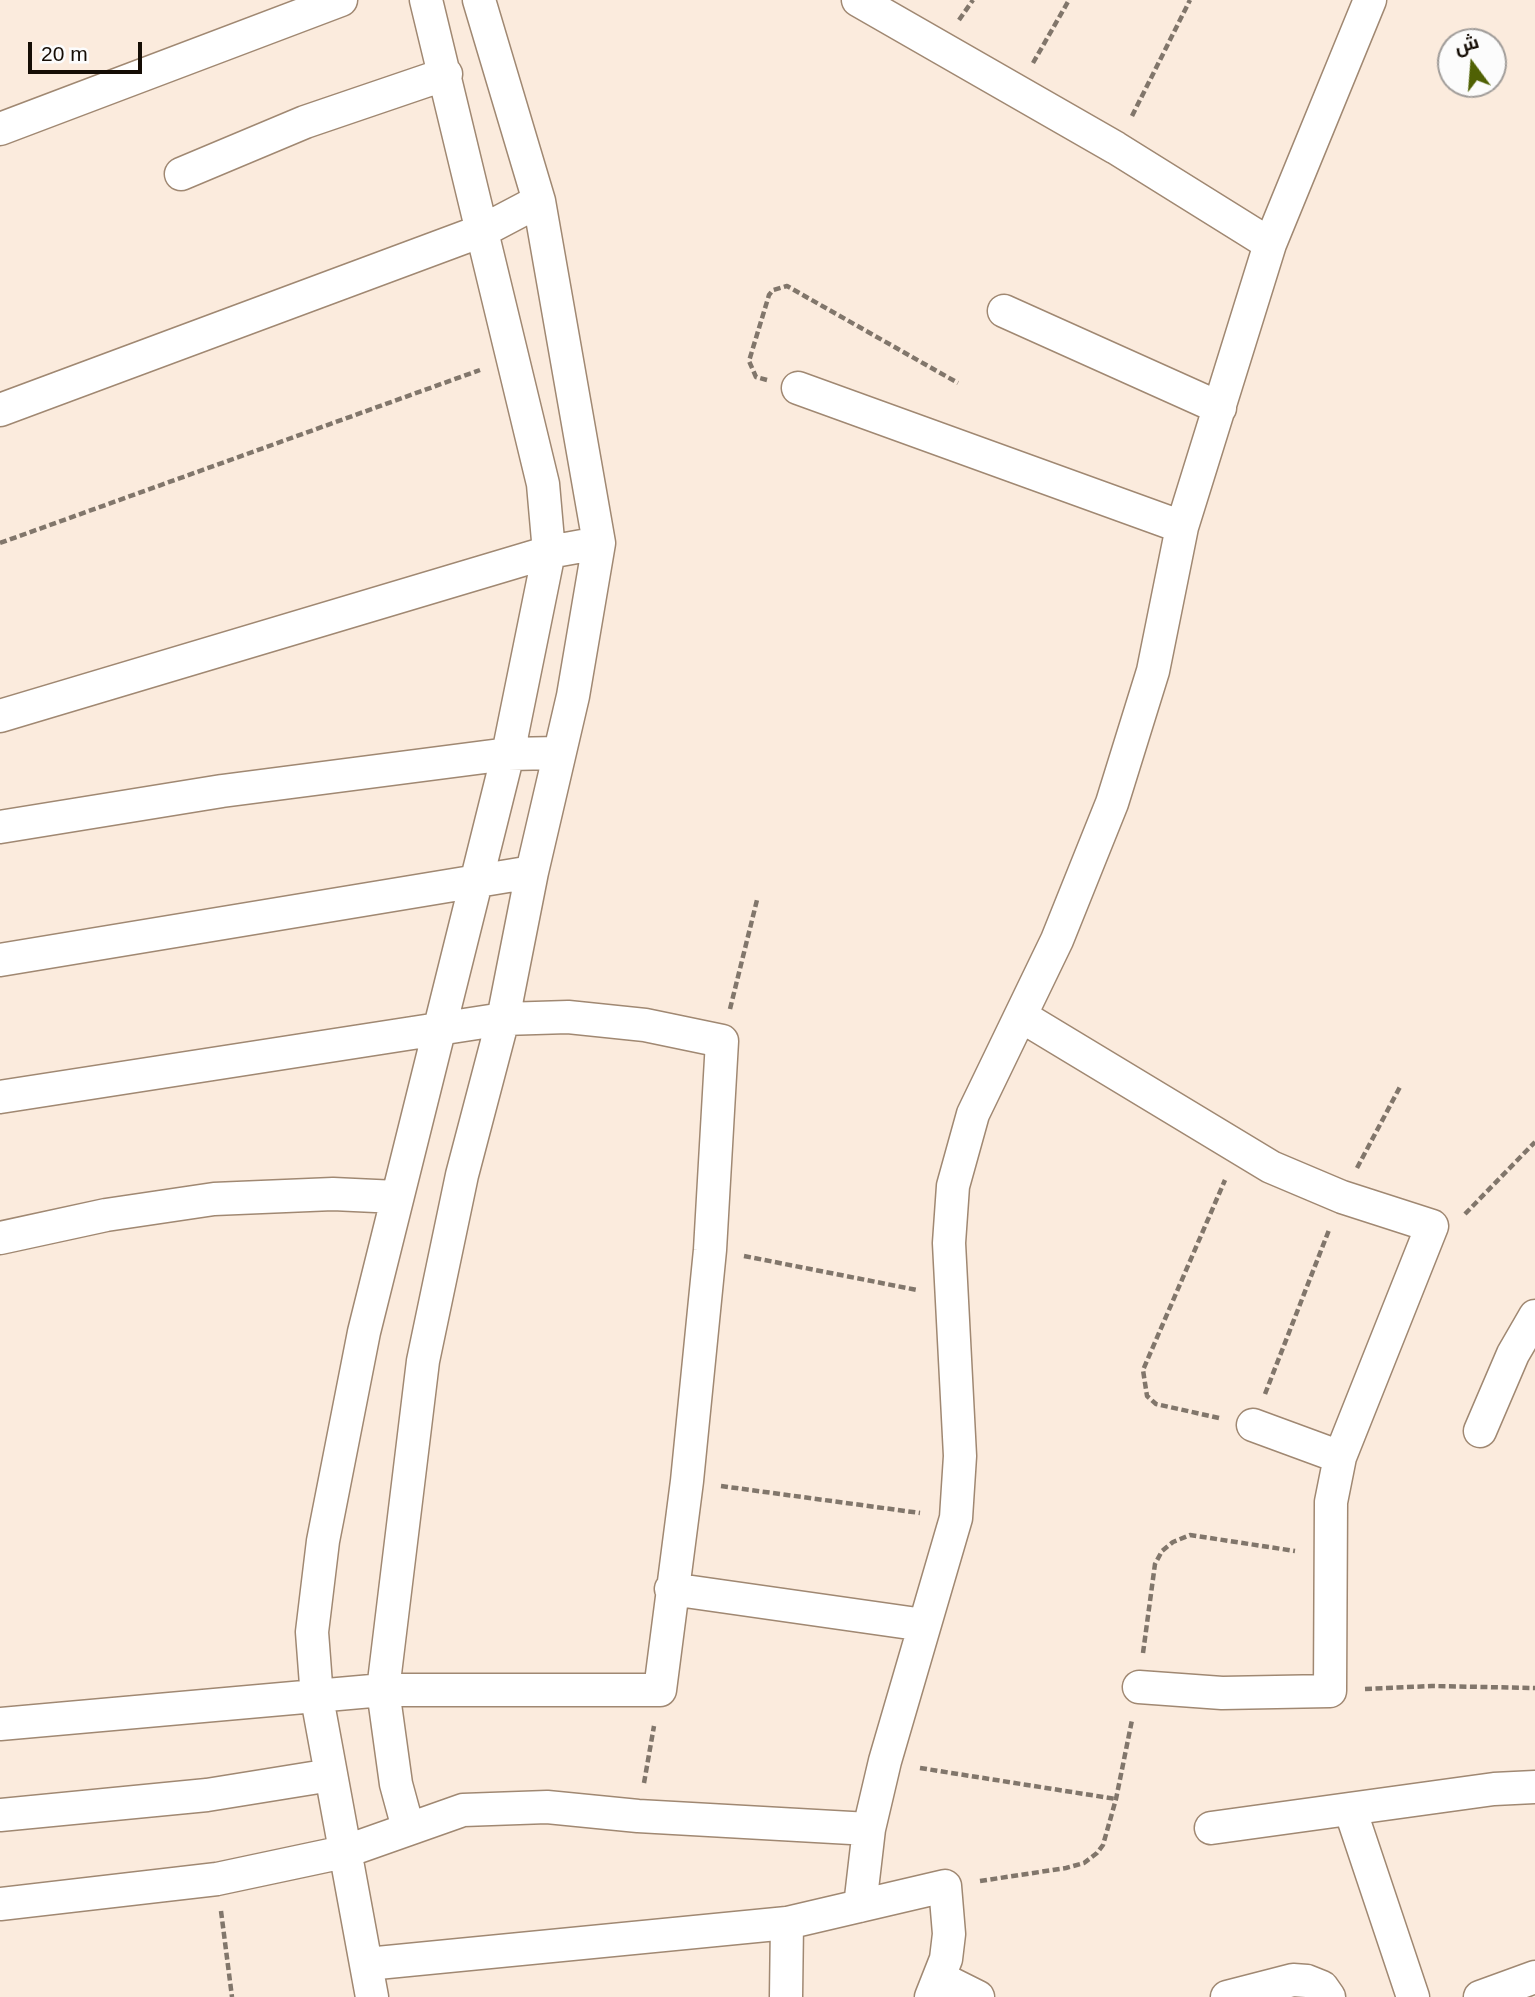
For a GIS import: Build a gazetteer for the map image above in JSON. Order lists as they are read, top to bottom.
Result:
{
  "scale_bar": "20 m",
  "north": "top"
}
